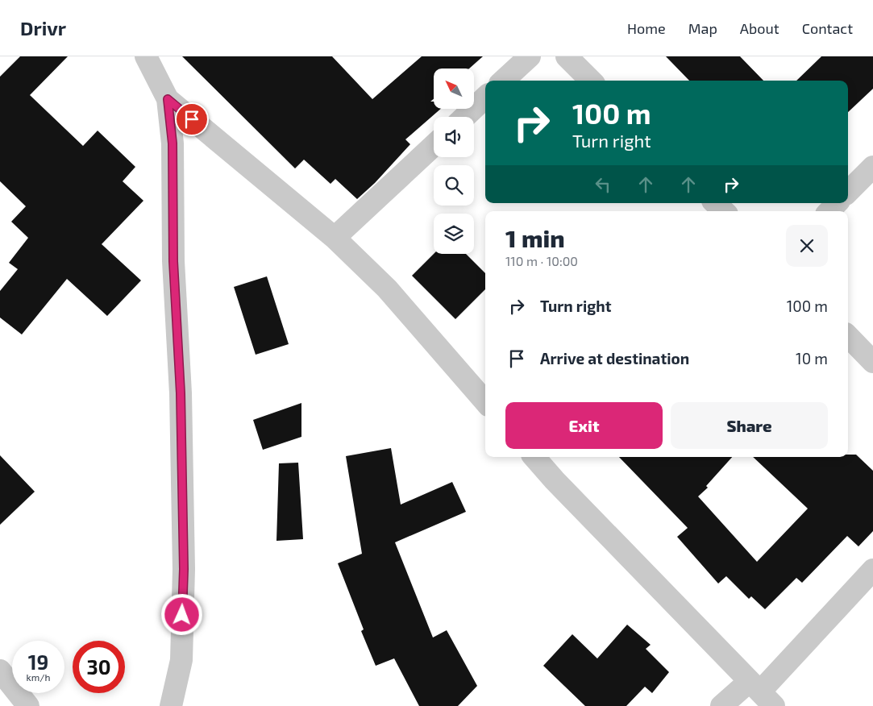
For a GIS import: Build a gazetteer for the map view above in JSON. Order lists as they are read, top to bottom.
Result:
{
  "north": "top left",
  "page": {
    "header": "Drivr",
    "nav": [
      "Home",
      "Map",
      "About",
      "Contact"
    ],
    "turn": ["100 m", "Turn right"],
    "heading": ["1 min", "110 m · 10:00"],
    "list": [
      {
        "name": "Turn right",
        "value": "100 m"
      },
      {
        "name": "Arrive at destination",
        "value": "10 m"
      }
    ],
    "buttons": ["Exit", "Share"],
    "speed": "19 km/h",
    "limit": "30"
  }
}
